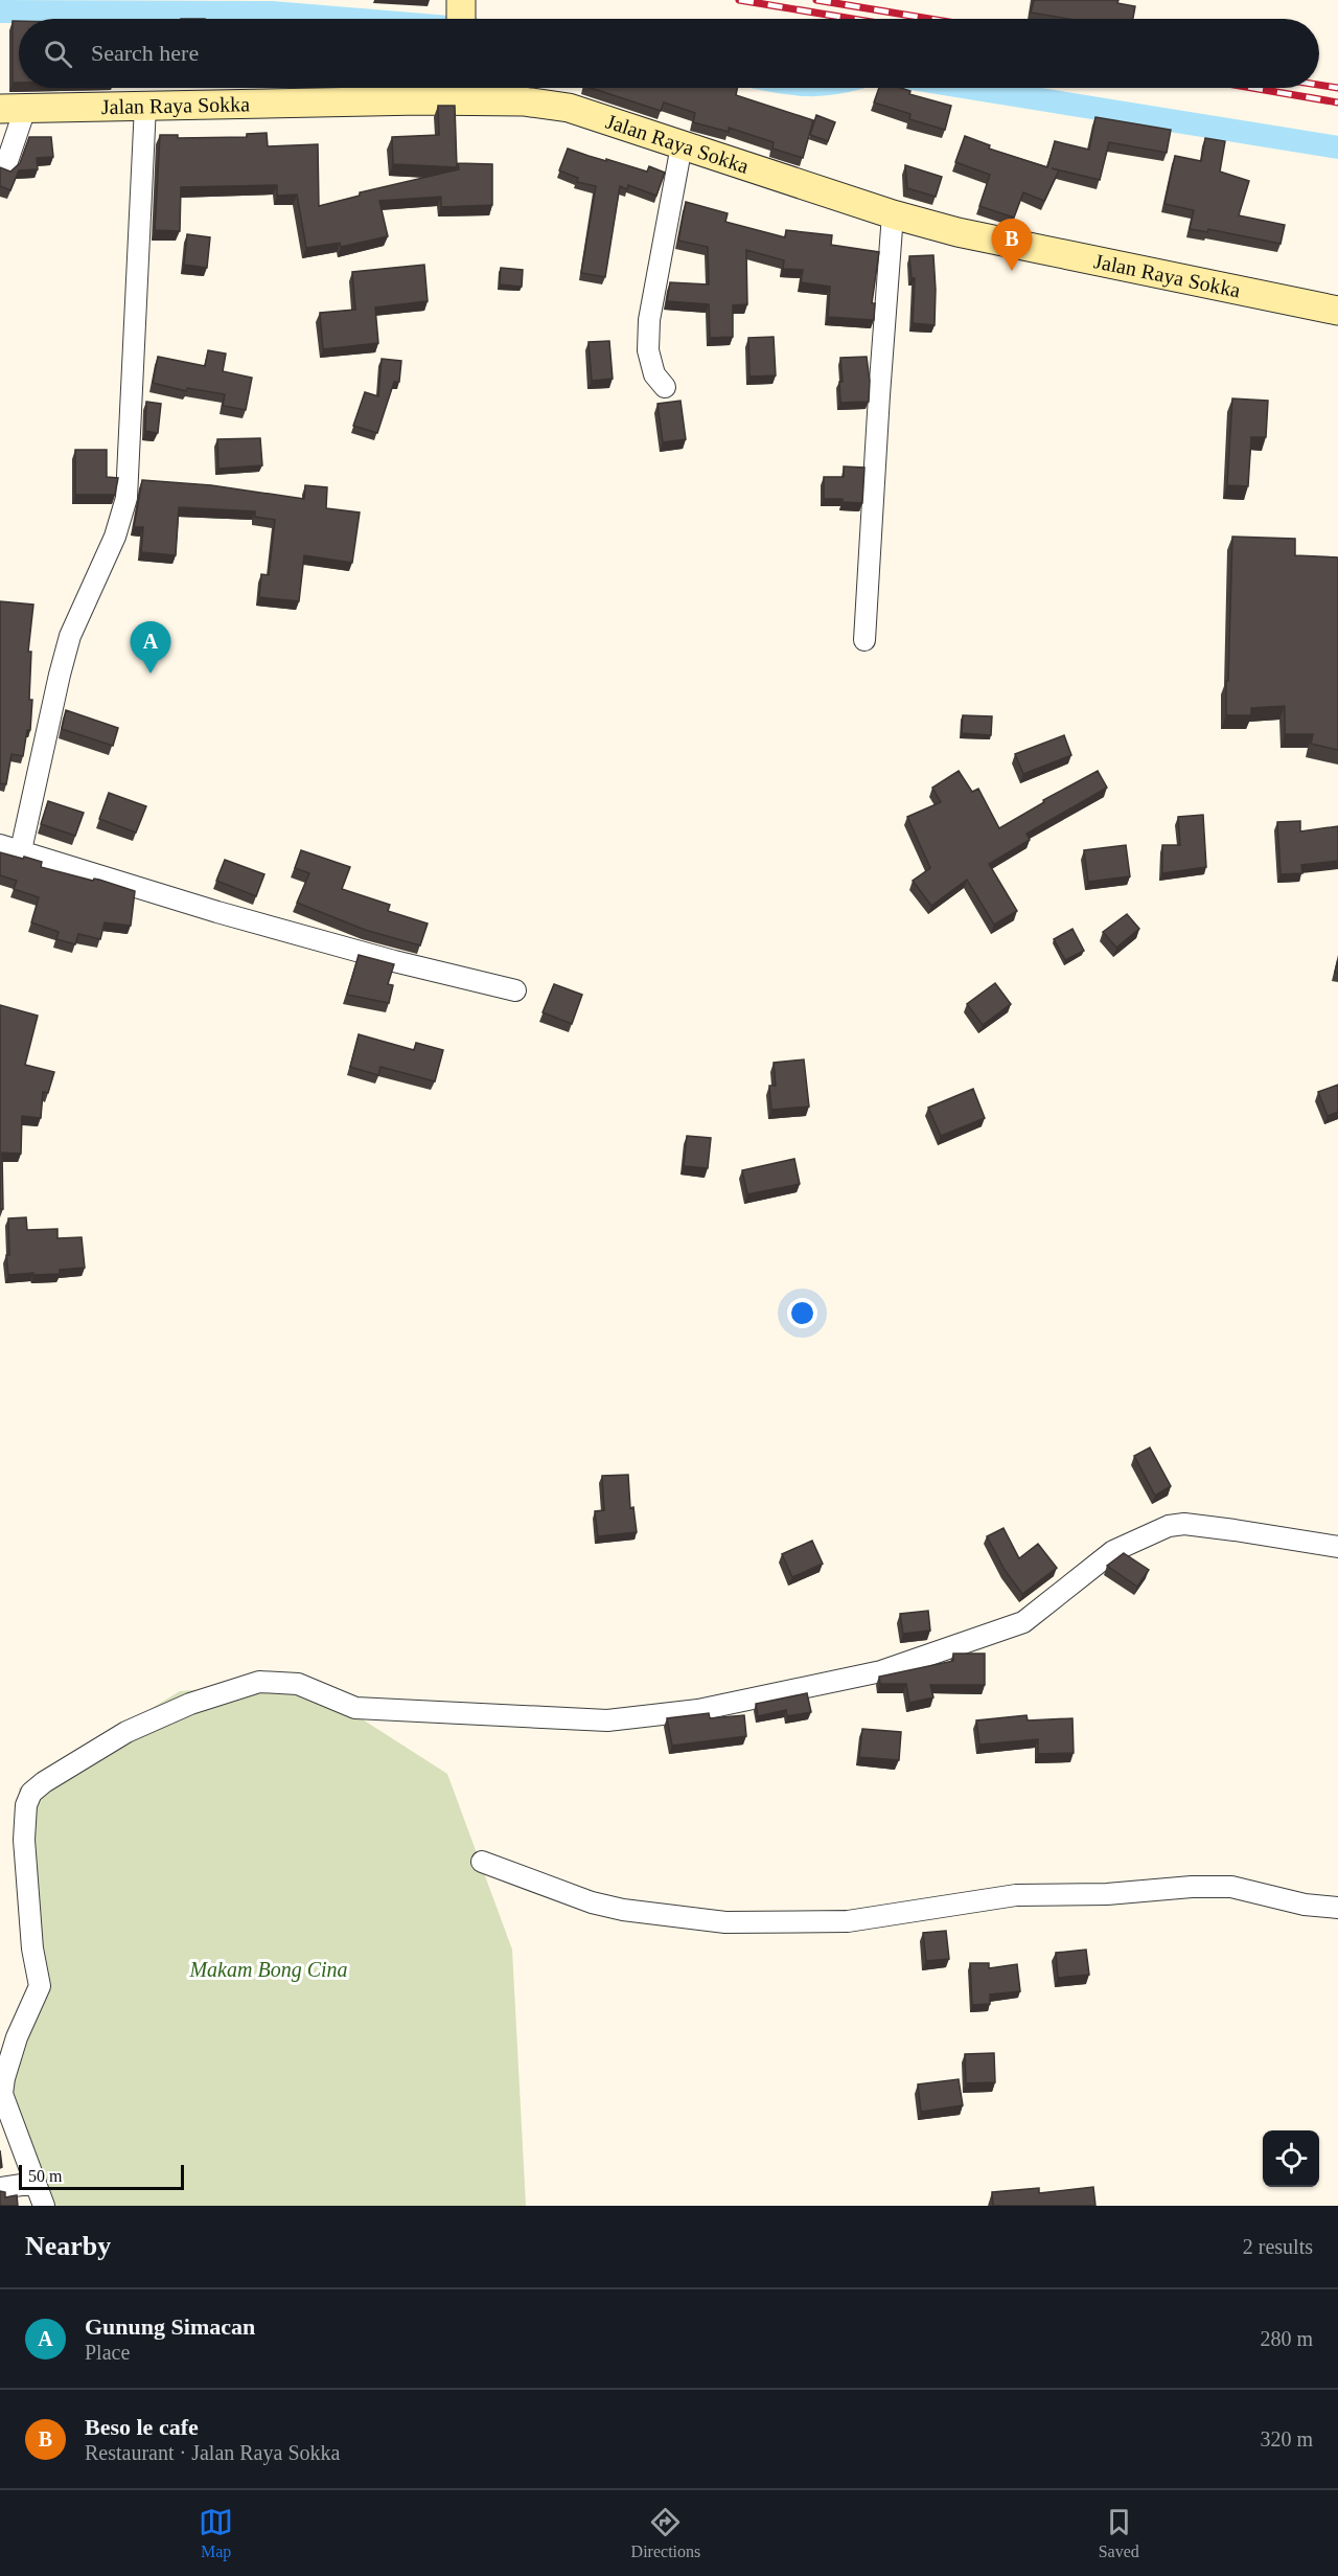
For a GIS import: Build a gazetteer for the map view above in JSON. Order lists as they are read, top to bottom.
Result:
{
  "streets": {
    "main road": ["Jalan Raya Sokka"]
  },
  "parks": ["Makam Bong Cina"],
  "scale_bar": "50 m",
  "page": {
    "search": "Search here",
    "pins": ["B", "A"],
    "scale": "50 m",
    "heading": ["Nearby", "2 results"],
    "list": [
      {
        "mark": "A",
        "name": "Gunung Simacan",
        "note": "Place",
        "value": "280 m"
      },
      {
        "mark": "B",
        "name": "Beso le cafe",
        "note": "Restaurant · Jalan Raya Sokka",
        "value": "320 m"
      }
    ],
    "nav": ["Map", "Directions", "Saved"]
  }
}
